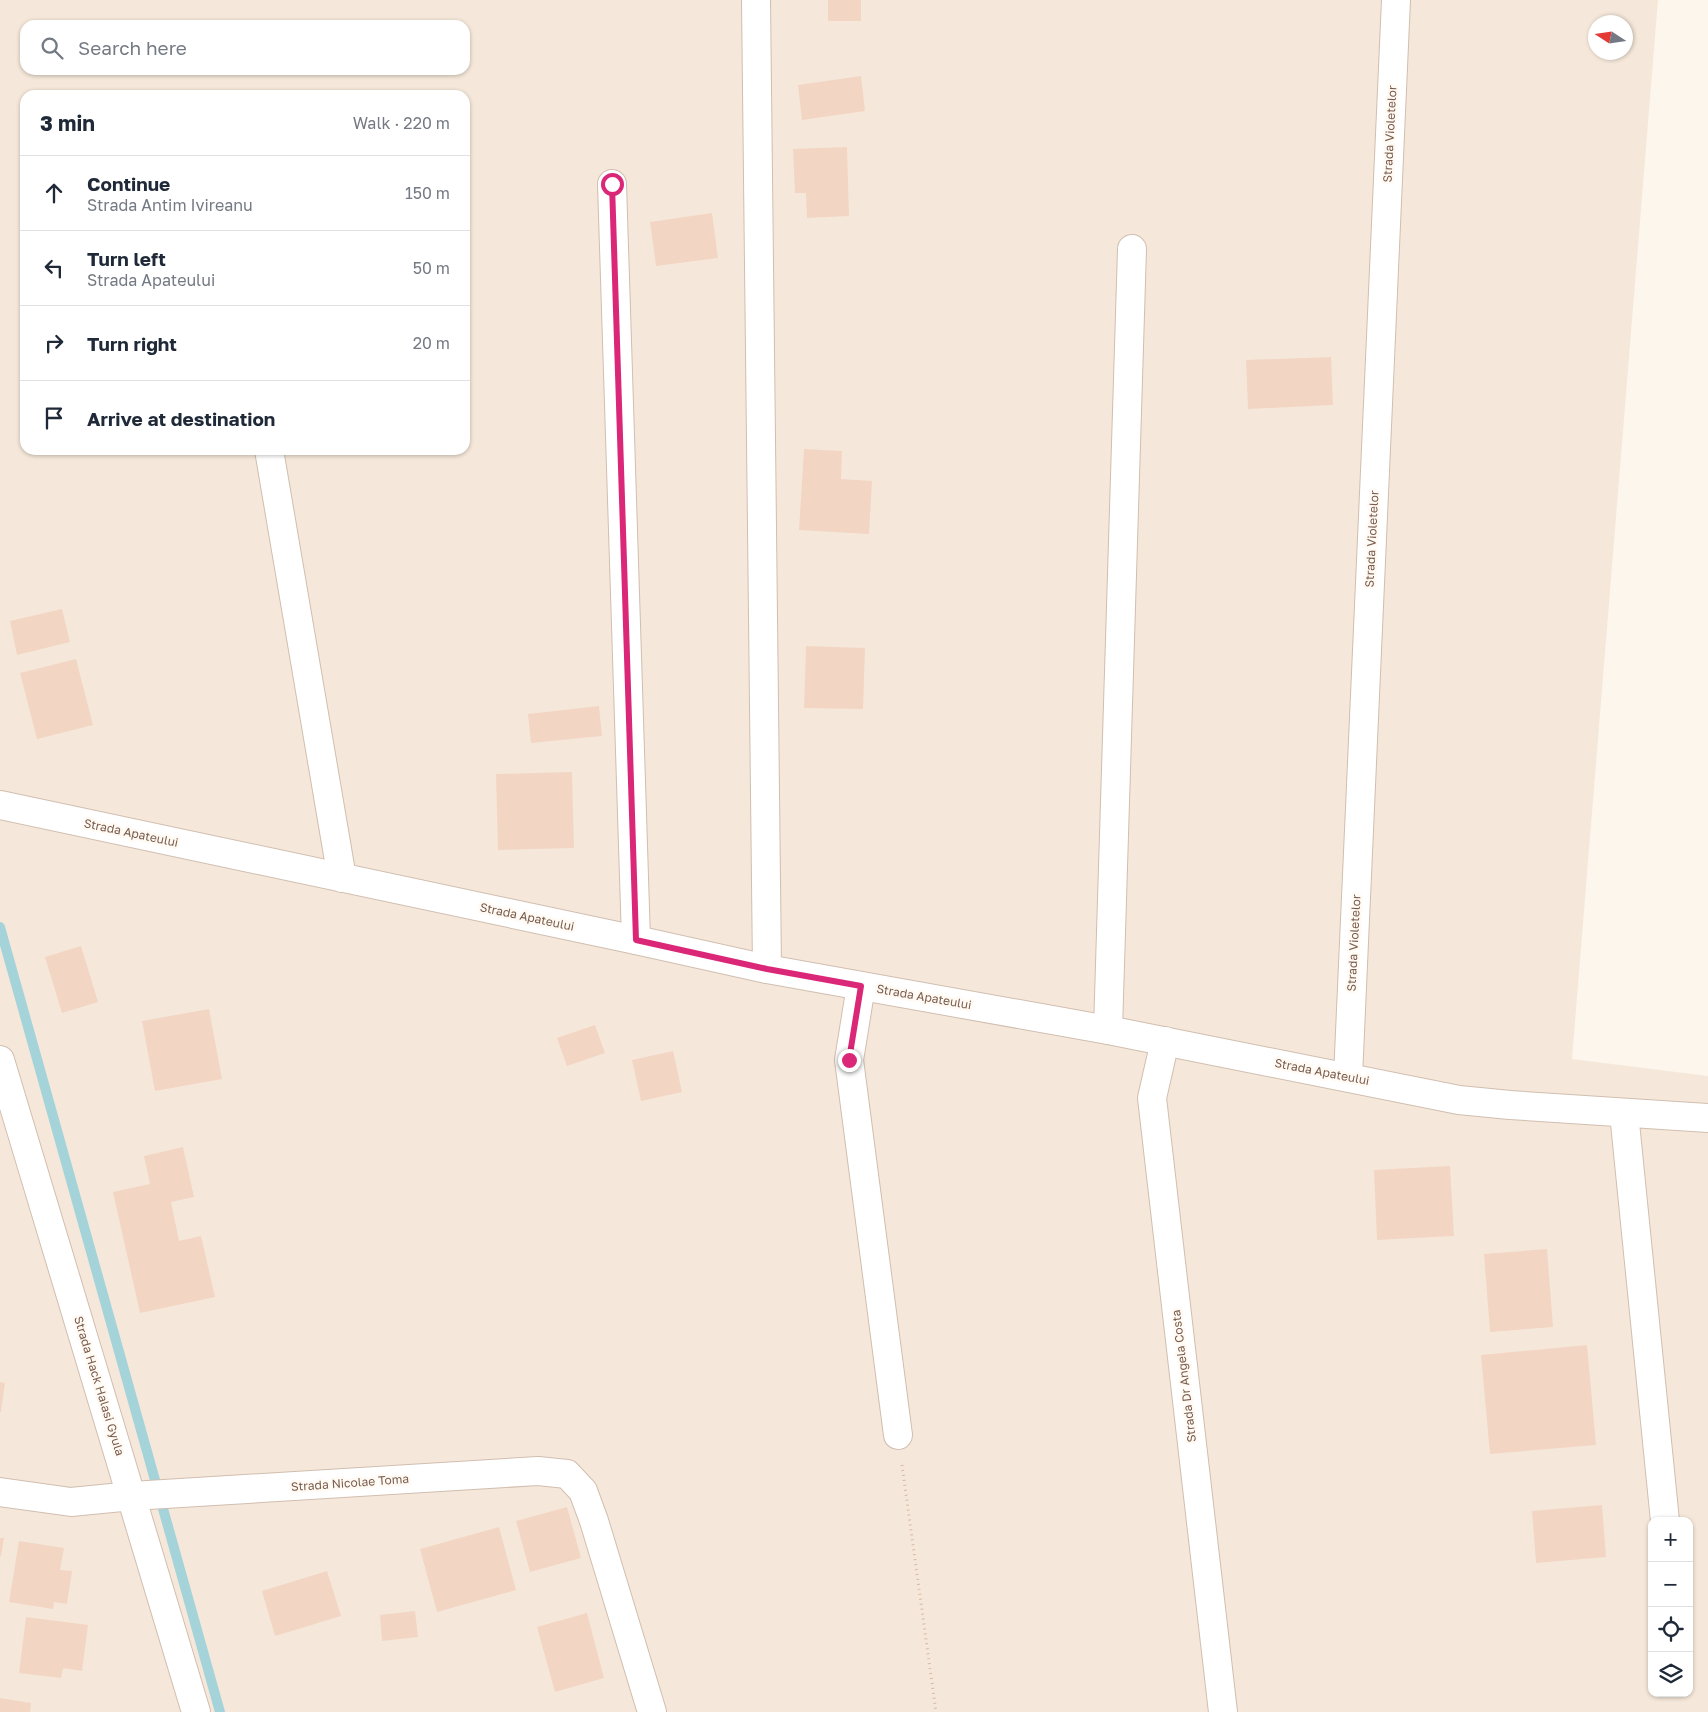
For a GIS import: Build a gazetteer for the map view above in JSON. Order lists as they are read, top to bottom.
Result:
{
  "streets": {
    "street": [
      "Strada Violetelor",
      "Strada Apateului",
      "Strada Dr Angela Costa",
      "Strada Hack Halasi Gyula",
      "Strada Nicolae Toma"
    ]
  },
  "crossings": [
    ["Strada Violetelor", "Strada Apateului"],
    ["Strada Apateului", "Strada Dr Angela Costa"],
    ["Strada Hack Halasi Gyula", "Strada Nicolae Toma"]
  ],
  "north": "left",
  "page": {
    "search": "Search here",
    "heading": ["3 min", "Walk · 220 m"],
    "list": [
      ["Continue", "Strada Antim Ivireanu", "150 m"],
      ["Turn left", "Strada Apateului", "50 m"],
      ["Turn right", "20 m"],
      "Arrive at destination"
    ],
    "map_buttons": ["+", "−"]
  }
}
